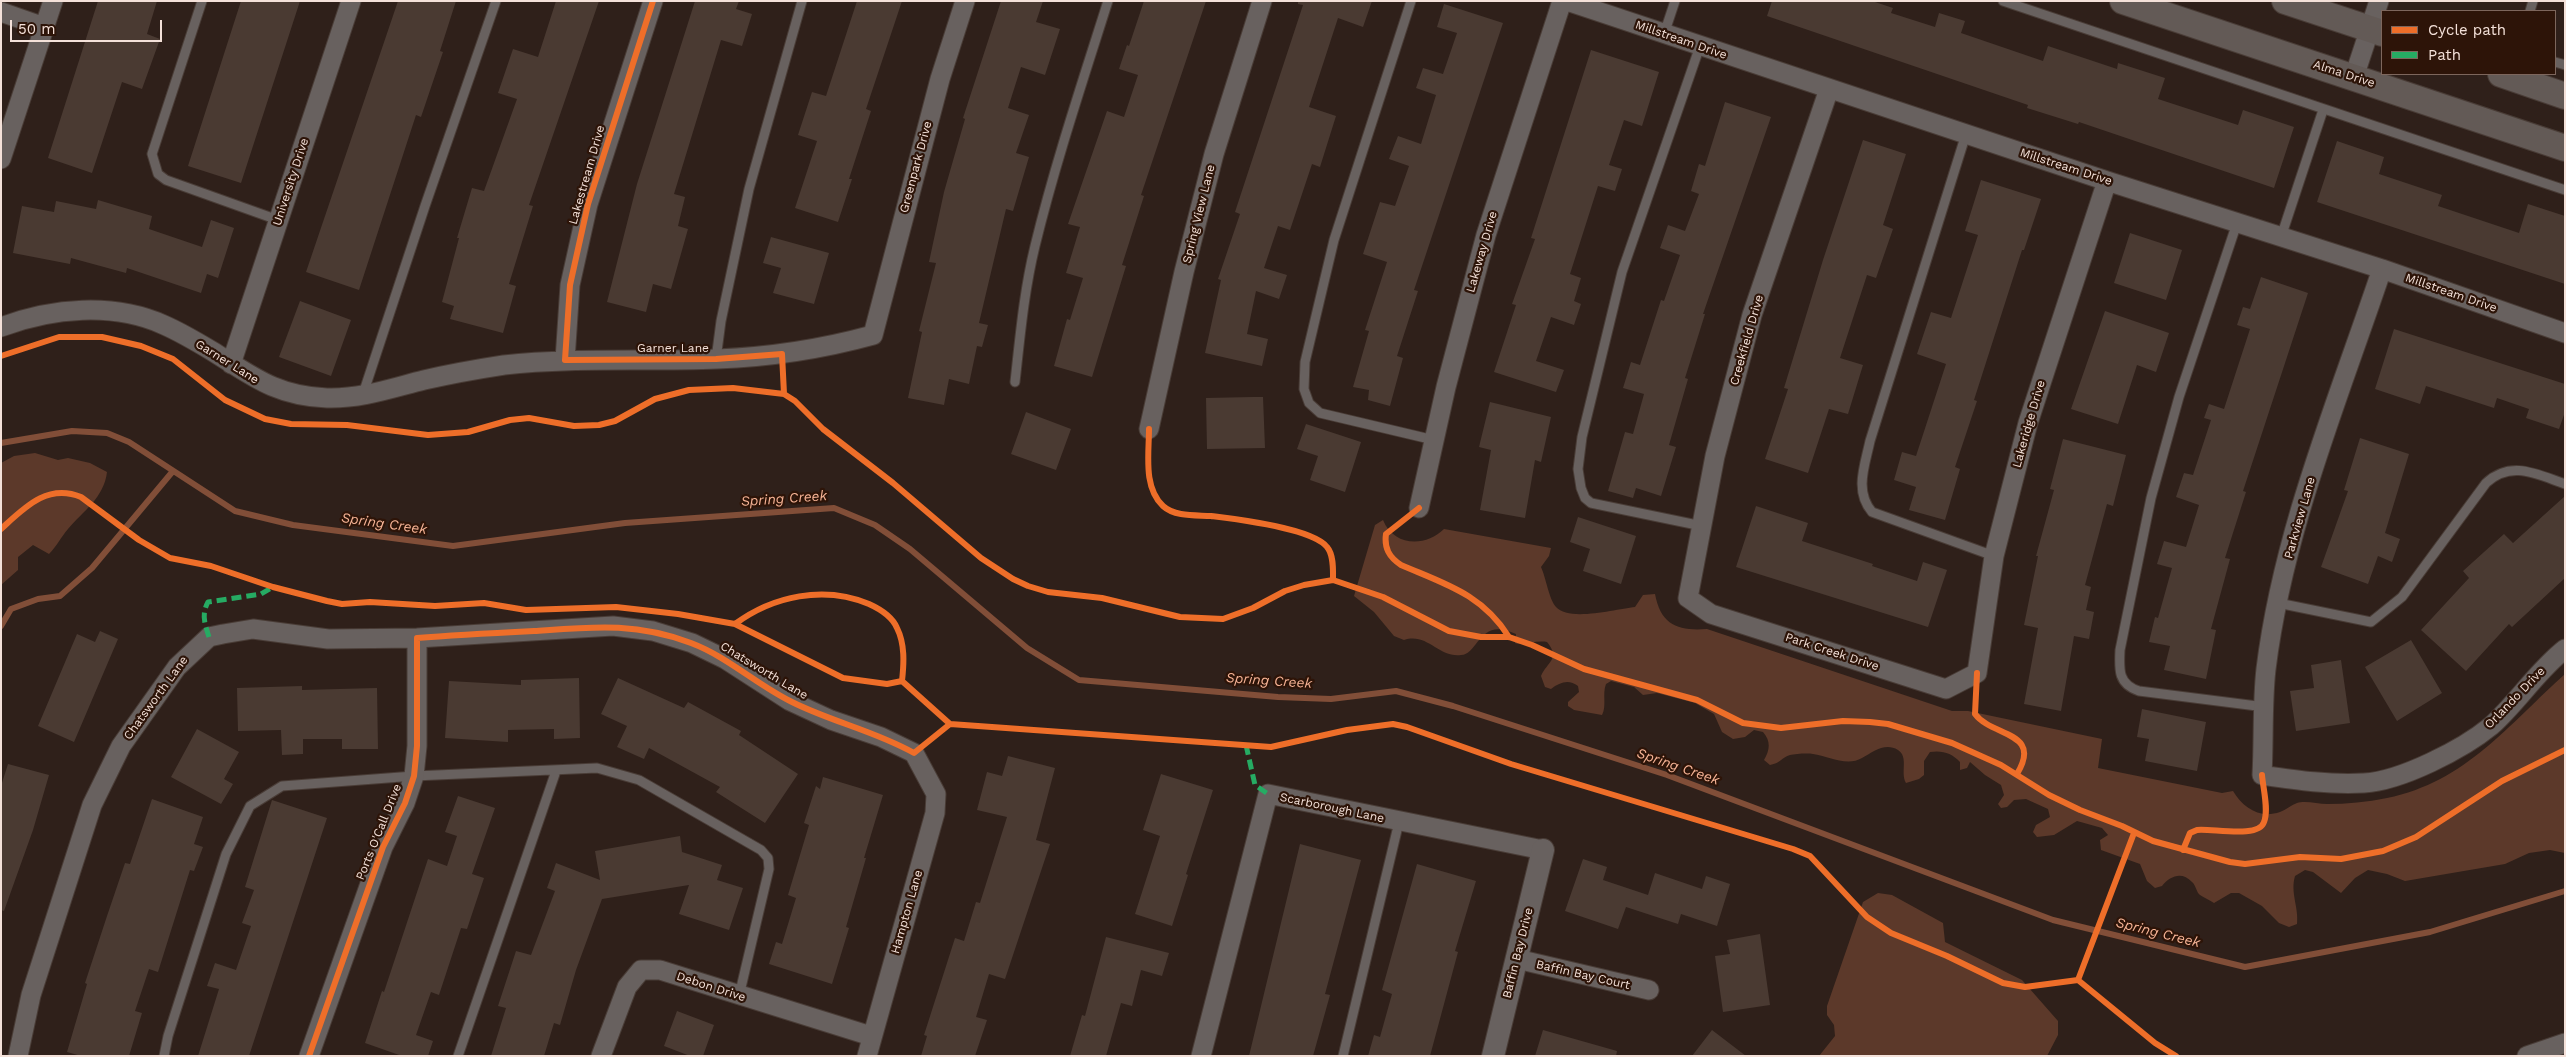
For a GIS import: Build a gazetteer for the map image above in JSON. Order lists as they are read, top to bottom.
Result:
{
  "streets": {
    "main road": ["Alma Drive"],
    "street": [
      "Millstream Drive",
      "Greenpark Drive",
      "Lakestream Drive",
      "University Drive",
      "Spring View Lane",
      "Lakeway Drive",
      "Creekfield Drive",
      "Garner Lane",
      "Lakeridge Drive",
      "Parkview Lane",
      "Park Creek Drive",
      "Chatsworth Lane",
      "Orlando Drive",
      "Scarborough Lane",
      "Ports O'Call Drive",
      "Hampton Lane",
      "Baffin Bay Drive",
      "Baffin Bay Court",
      "Debon Drive"
    ]
  },
  "crossings": [
    ["Millstream Drive", "Creekfield Drive"],
    ["Millstream Drive", "Lakeridge Drive"],
    ["Millstream Drive", "Parkview Lane"],
    ["Greenpark Drive", "Garner Lane"],
    ["Lakestream Drive", "Garner Lane"],
    ["University Drive", "Garner Lane"],
    ["Creekfield Drive", "Park Creek Drive"],
    ["Lakeridge Drive", "Park Creek Drive"],
    ["Parkview Lane", "Orlando Drive"],
    ["Chatsworth Lane", "Ports O'Call Drive"],
    ["Chatsworth Lane", "Hampton Lane"],
    ["Scarborough Lane", "Baffin Bay Drive"],
    ["Hampton Lane", "Debon Drive"],
    ["Baffin Bay Drive", "Baffin Bay Court"]
  ],
  "water": ["Spring Creek"],
  "legend": ["Cycle path", "Path"],
  "scale_bar": "50 m"
}
